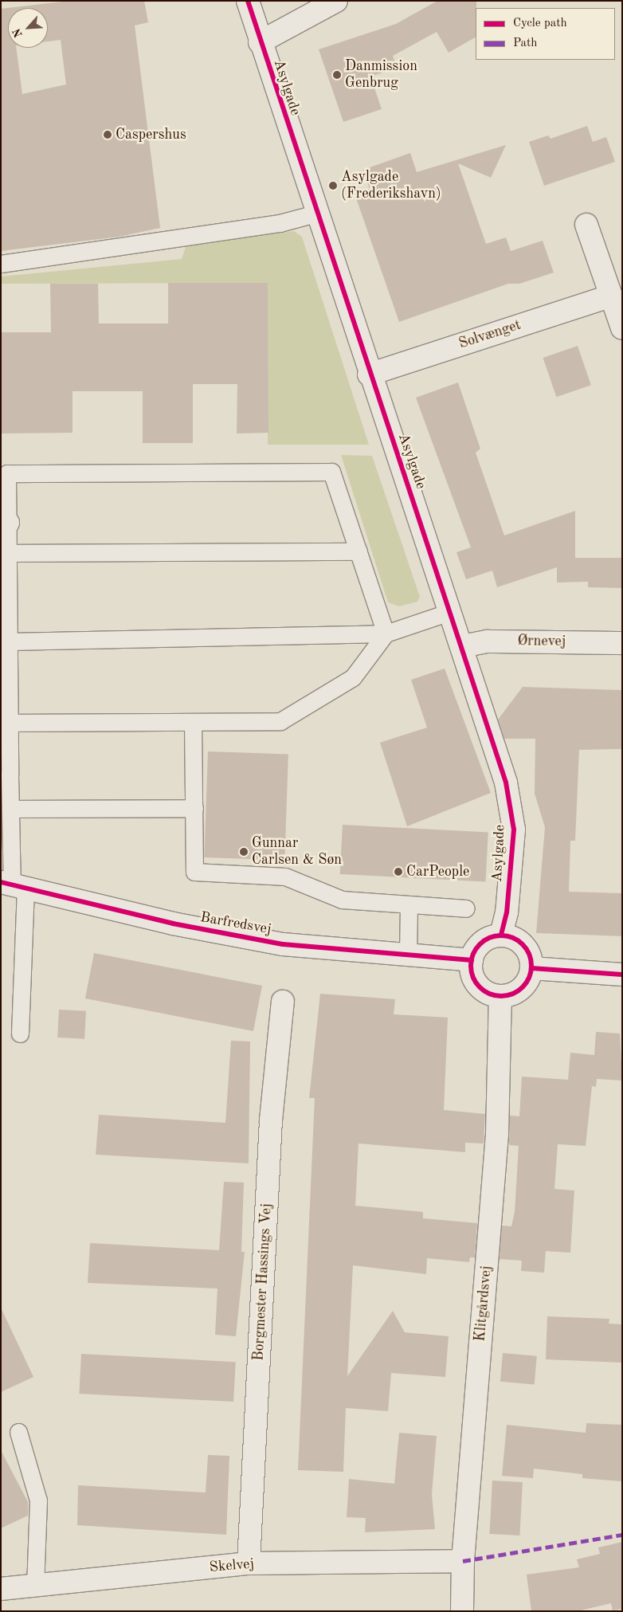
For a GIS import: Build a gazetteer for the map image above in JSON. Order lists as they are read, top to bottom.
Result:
{
  "streets": {
    "street": [
      "Asylgade",
      "Solvænget",
      "Ørnevej",
      "Barfredsvej",
      "Borgmester Hassings Vej",
      "Klitgårdsvej",
      "Skelvej"
    ]
  },
  "crossings": [
    ["Asylgade", "Solvænget"],
    ["Asylgade", "Ørnevej"],
    ["Asylgade", "Barfredsvej"],
    ["Asylgade", "Klitgårdsvej"],
    ["Barfredsvej", "Klitgårdsvej"],
    ["Borgmester Hassings Vej", "Skelvej"],
    ["Klitgårdsvej", "Skelvej"]
  ],
  "places": [
    "Danmission Genbrug",
    "Caspershus",
    "Asylgade (Frederikshavn)",
    "Gunnar Carlsen & Søn",
    "CarPeople"
  ],
  "legend": ["Cycle path", "Path"],
  "north": "bottom left"
}
